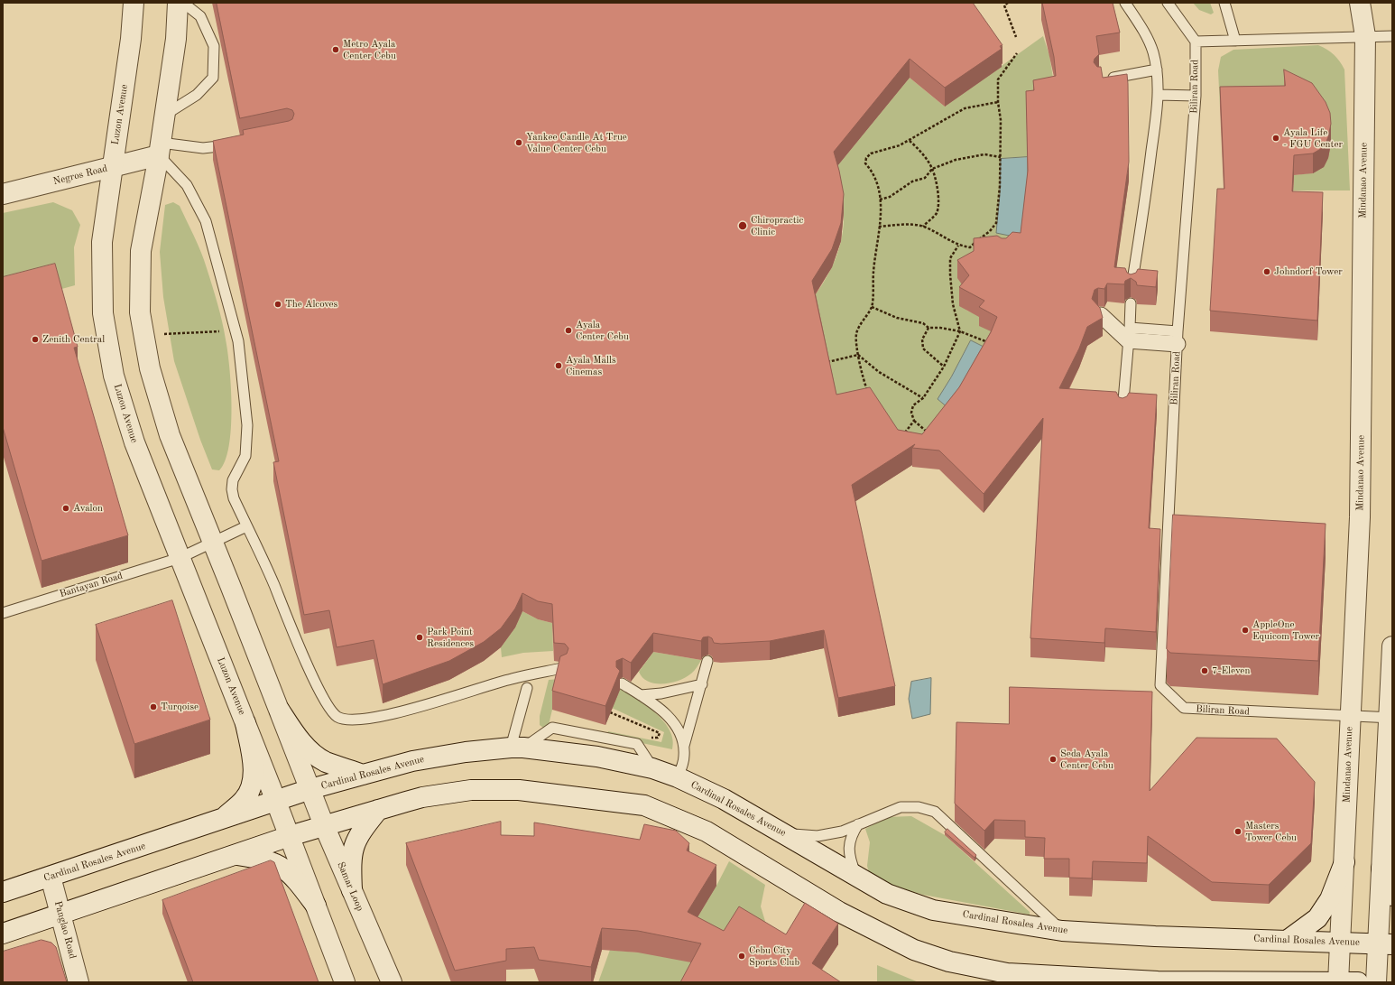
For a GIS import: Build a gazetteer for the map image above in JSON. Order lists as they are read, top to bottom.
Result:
{
  "streets": {
    "street": [
      "Luzon Avenue",
      "Negros Road",
      "Mindanao Avenue",
      "Cardinal Rosales Avenue",
      "Samar Loop",
      "Panglao Road"
    ],
    "lane": ["Biliran Road", "Bantayan Road"]
  },
  "crossings": [
    ["Biliran Road", "Mindanao Avenue"],
    ["Luzon Avenue", "Negros Road"],
    ["Luzon Avenue", "Bantayan Road"],
    ["Luzon Avenue", "Cardinal Rosales Avenue"],
    ["Mindanao Avenue", "Cardinal Rosales Avenue"],
    ["Cardinal Rosales Avenue", "Samar Loop"],
    ["Cardinal Rosales Avenue", "Panglao Road"]
  ],
  "places": [
    "Metro Ayala Center Cebu",
    "Ayala Life - FGU Center",
    "Yankee Candle At True Value Center Cebu",
    "Chiropractic Clinic",
    "Johndorf Tower",
    "The Alcoves",
    "Ayala Center Cebu",
    "Zenith Central",
    "Ayala Malls Cinemas",
    "Avalon",
    "AppleOne Equicom Tower",
    "Park Point Residences",
    "7-Eleven",
    "Turqoise",
    "Seda Ayala Center Cebu",
    "Masters Tower Cebu",
    "Cebu City Sports Club"
  ]
}
